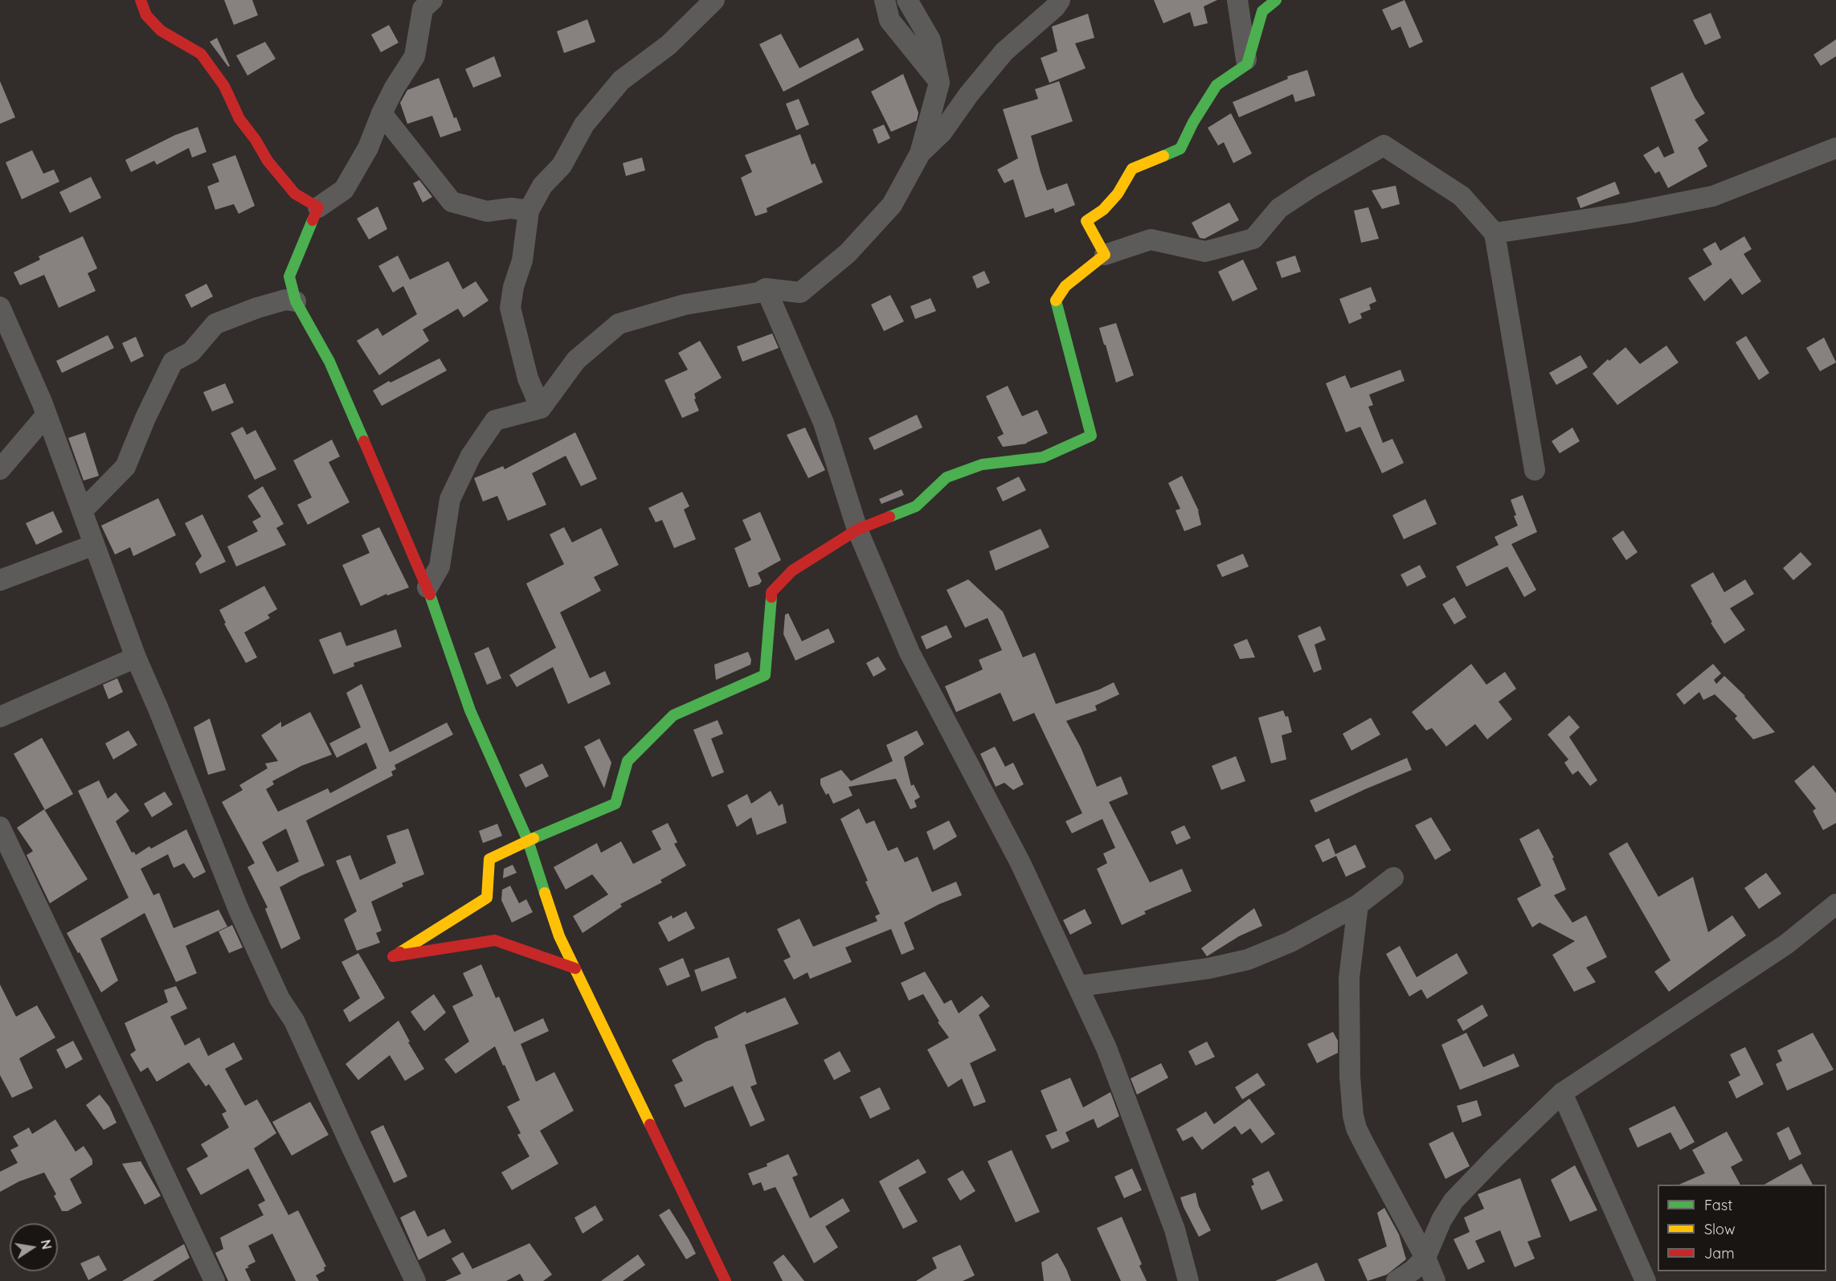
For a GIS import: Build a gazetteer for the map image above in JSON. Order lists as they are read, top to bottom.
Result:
{
  "legend": ["Fast", "Slow", "Jam"],
  "north": "right"
}
